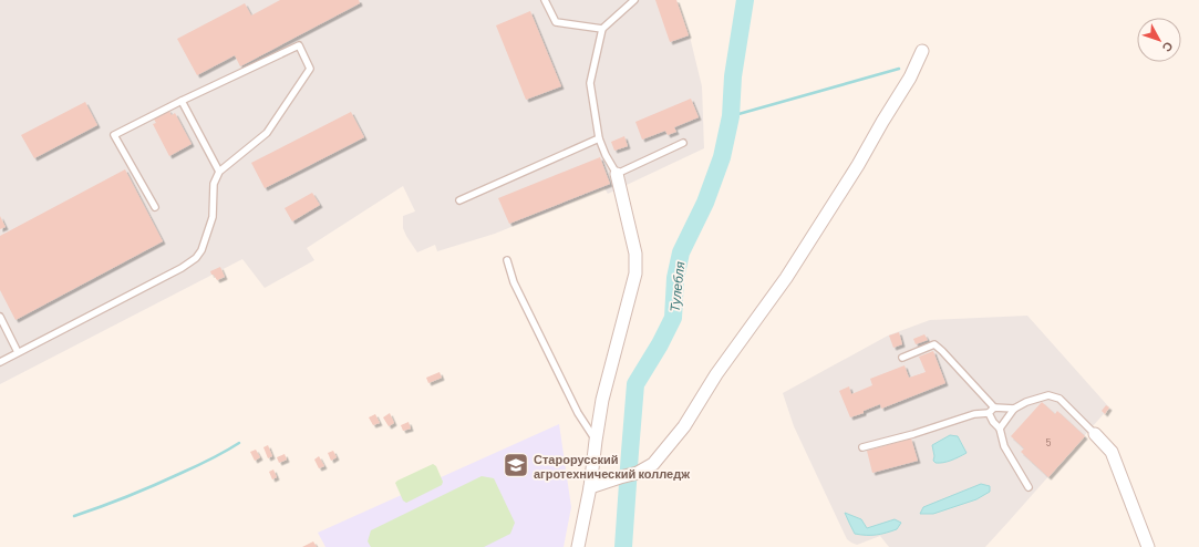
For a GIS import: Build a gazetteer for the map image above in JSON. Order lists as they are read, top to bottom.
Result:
{
  "water": ["Тулебля"],
  "places": {
    "school or university": ["Старорусский агротехнический колледж"]
  },
  "house_numbers": ["5"],
  "north": "bottom right"
}
